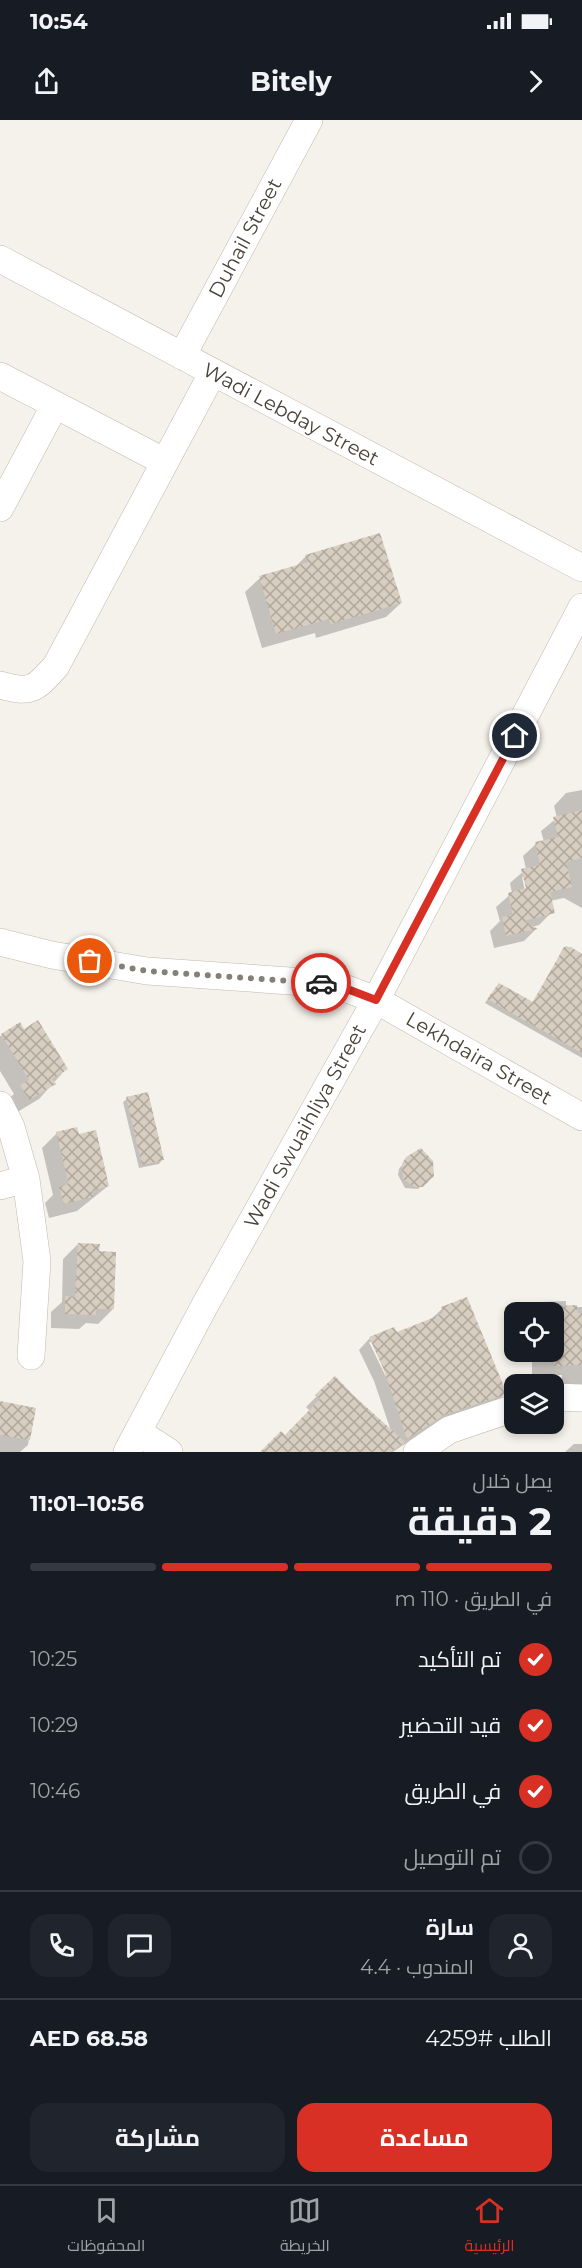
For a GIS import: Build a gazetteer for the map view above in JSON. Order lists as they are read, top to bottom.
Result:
{
  "streets": {
    "street": [
      "Duhail Street",
      "Wadi Lebday Street",
      "Lekhdaira Street",
      "Wadi Swuaihliya Street"
    ]
  },
  "crossings": [
    ["Duhail Street", "Wadi Lebday Street"],
    ["Lekhdaira Street", "Wadi Swuaihliya Street"]
  ],
  "page": {
    "status": "10:54",
    "header": "Bitely",
    "heading": ["2 دقيقة", "يصل خلال", "10:56–11:01"],
    "panel": [
      "سارة",
      "المندوب · 4.4",
      "الطلب #4259",
      "AED 68.58"
    ],
    "bar": "في الطريق · 110 m",
    "list": [
      ["تم التأكيد", "10:25"],
      ["قيد التحضير", "10:29"],
      ["في الطريق", "10:46"],
      "تم التوصيل"
    ],
    "buttons": ["مساعدة", "مشاركة"],
    "tabs": ["الرئيسية", "الخريطة", "المحفوظات"]
  }
}
